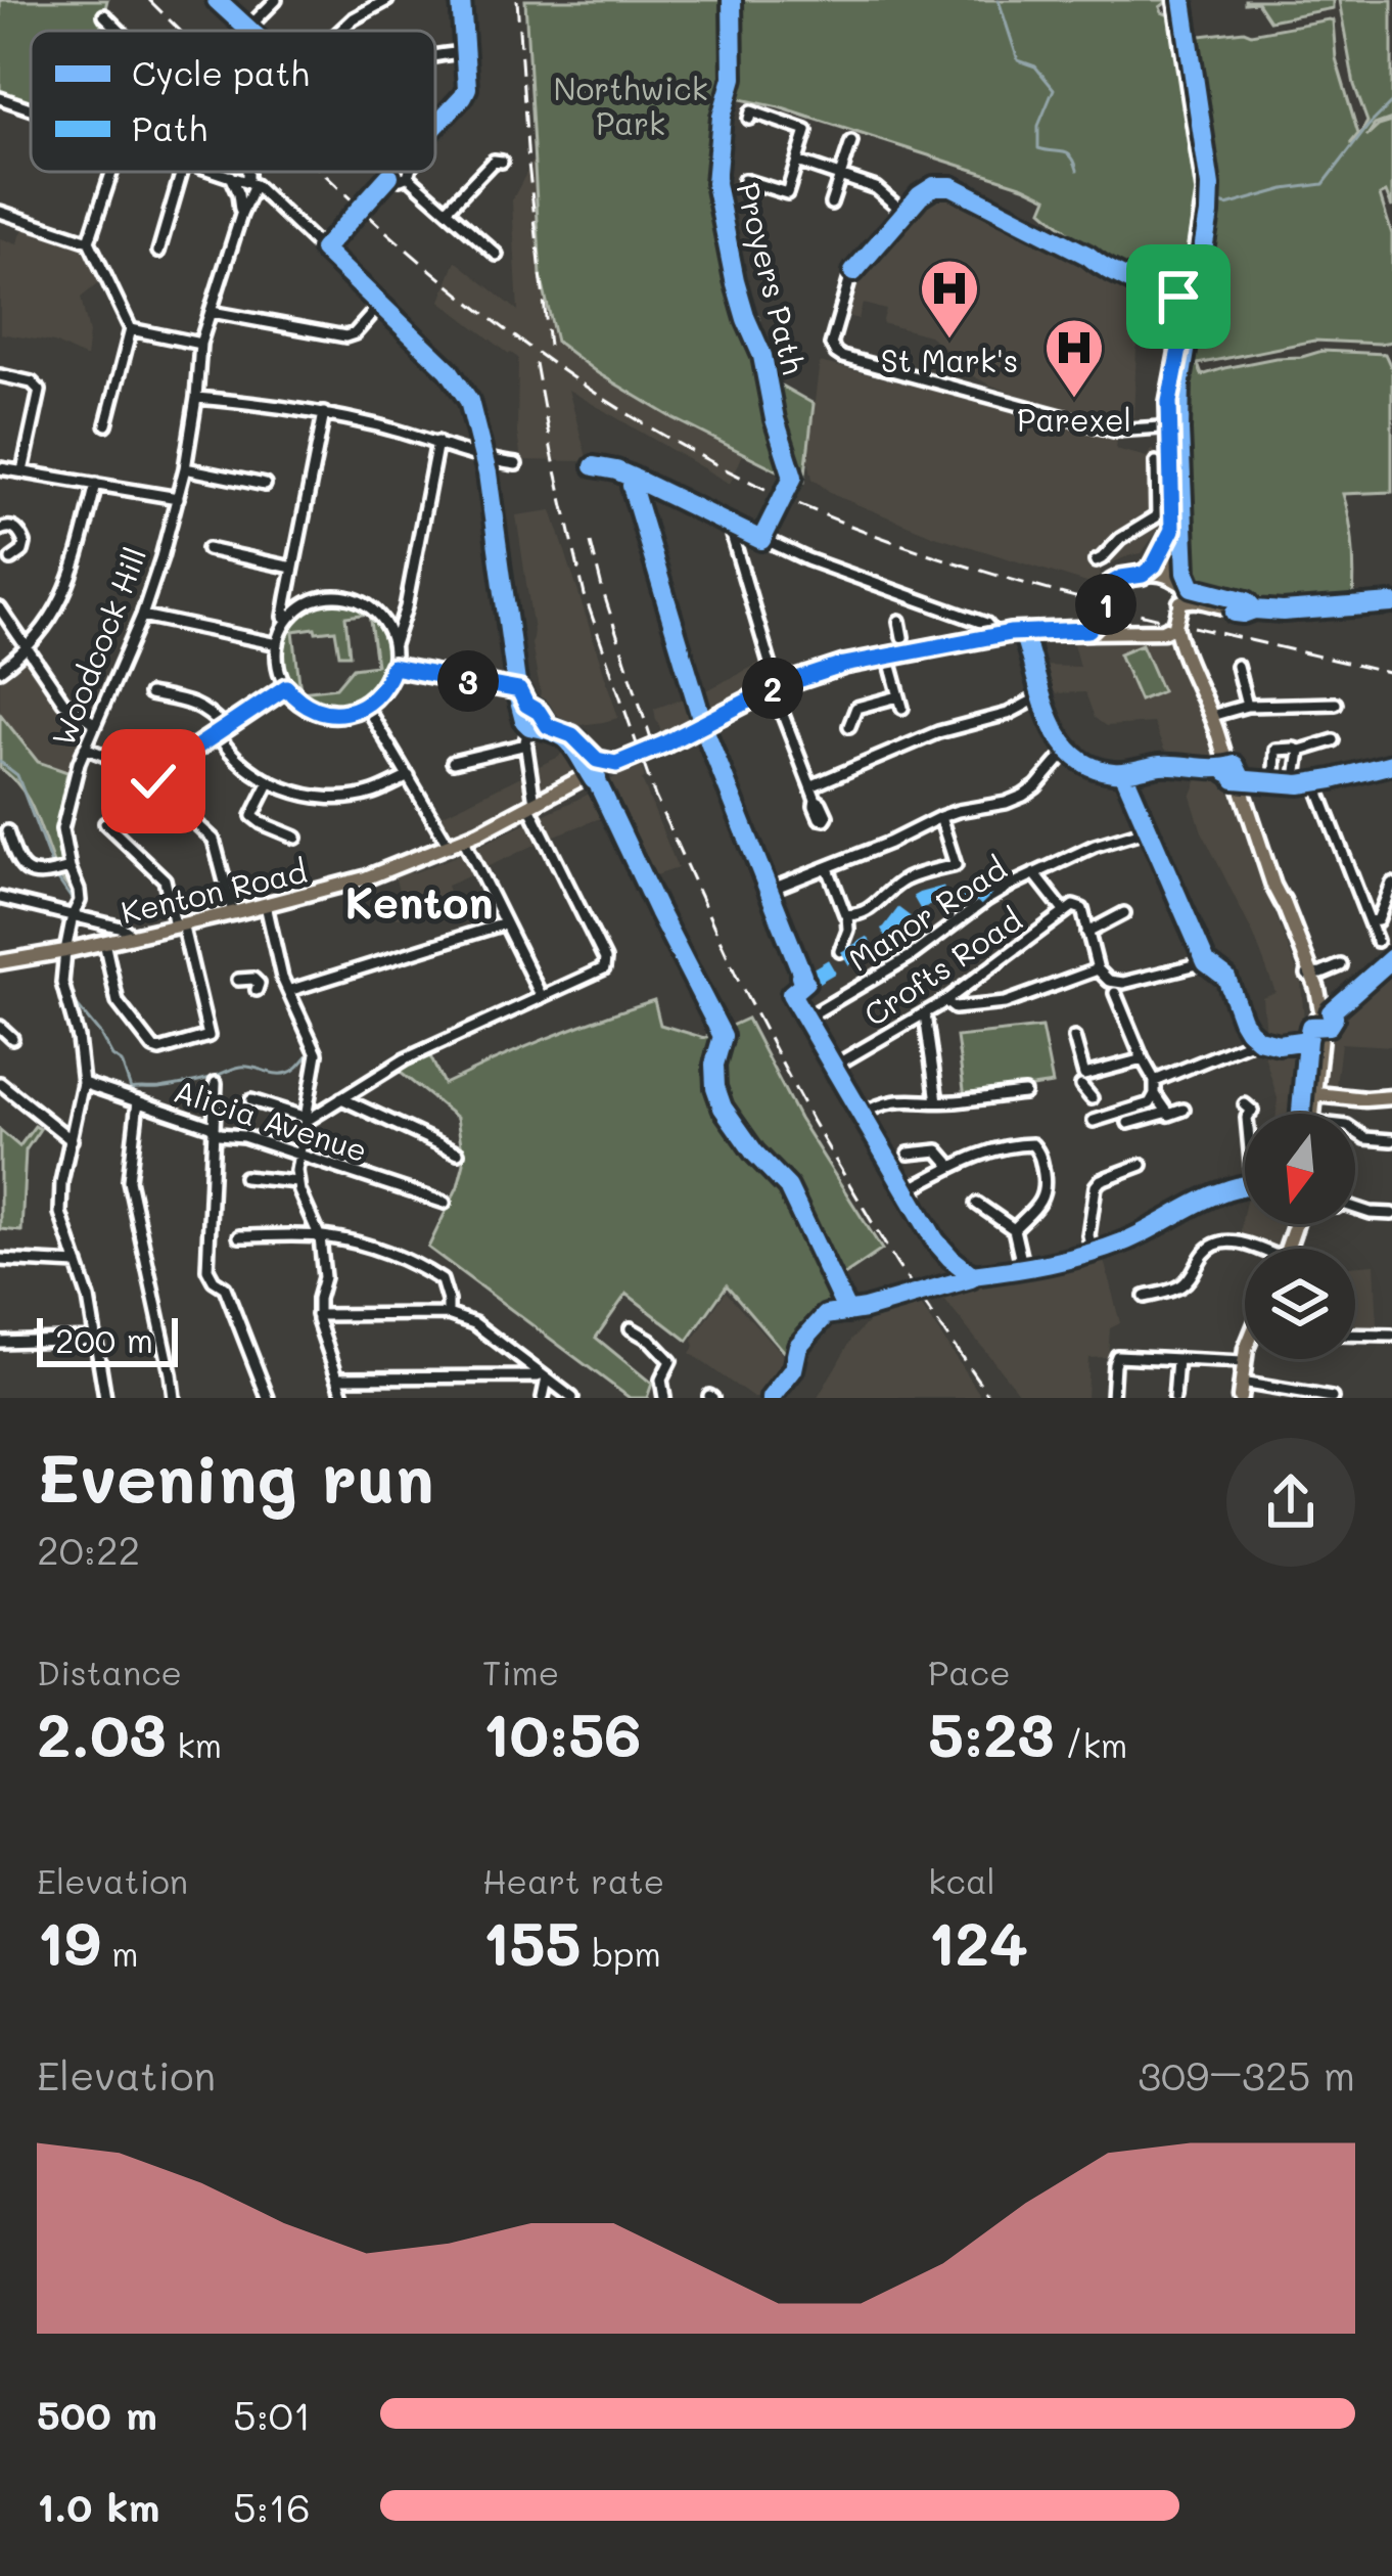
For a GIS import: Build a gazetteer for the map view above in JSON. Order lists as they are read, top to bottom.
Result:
{
  "streets": {
    "main road": ["Kenton Road"],
    "street": [
      "Woodcock Hill",
      "Manor Road",
      "Crofts Road",
      "Alicia Avenue"
    ],
    "cycle path": ["Proyers Path"]
  },
  "crossings": [
    ["Woodcock Hill", "Kenton Road"],
    ["Woodcock Hill", "Alicia Avenue"]
  ],
  "districts": ["Kenton"],
  "parks": ["Northwick Park"],
  "places": {
    "hospital": ["St Mark's", "Parexel"]
  },
  "legend": ["Cycle path", "Path"],
  "scale_bar": "200 m",
  "north": "bottom",
  "page": {
    "pins": ["1", "3", "2"],
    "scale": "200 m",
    "heading": ["Evening run", "20:22"],
    "stats": [
      ["Distance", "2.03 km"],
      ["Time", "10:56"],
      ["Pace", "5:23 /km"],
      ["Elevation", "19 m"],
      ["Heart rate", "155 bpm"],
      ["kcal", "124"]
    ],
    "chart": ["Elevation", "309–325 m"],
    "list": [
      {
        "name": "500 m",
        "note": "5:01"
      },
      {
        "name": "1.0 km",
        "note": "5:16"
      }
    ]
  }
}
